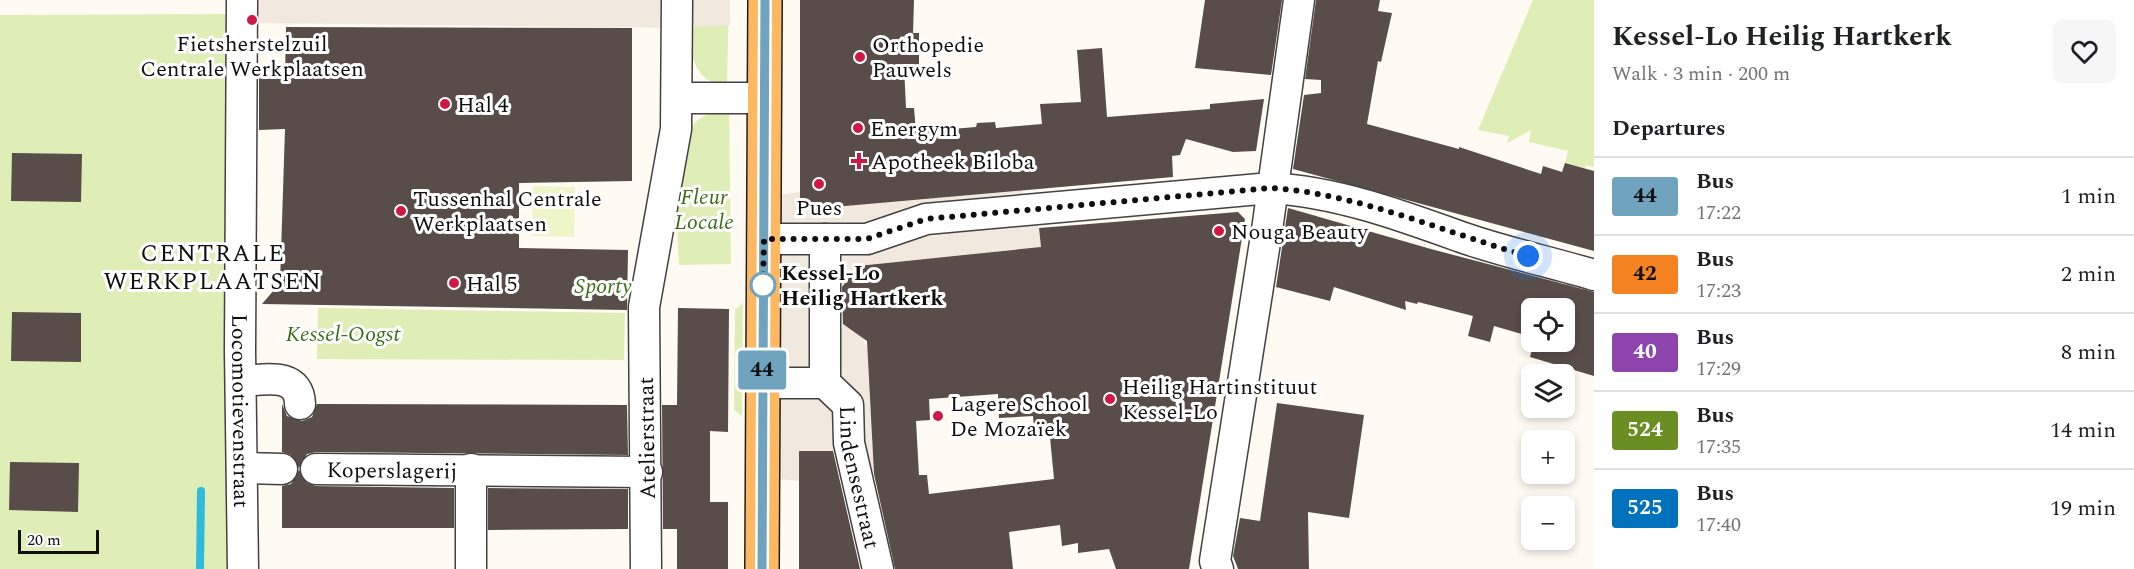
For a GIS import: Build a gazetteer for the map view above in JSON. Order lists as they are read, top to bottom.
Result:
{
  "streets": {
    "street": [
      "Locomotievenstraat",
      "Atelierstraat",
      "Koperslagerij",
      "Lindensestraat"
    ]
  },
  "crossings": [
    ["Atelierstraat", "Koperslagerij"]
  ],
  "districts": ["CENTRALE WERKPLAATSEN"],
  "parks": ["Fleur Locale", "Sporty", "Kessel-Oogst"],
  "places": {
    "other": [
      "Fietsherstelzuil Centrale Werkplaatsen",
      "Orthopedie Pauwels",
      "Hal 4",
      "Energym",
      "Pues",
      "Tussenhal Centrale Werkplaatsen",
      "Nouga Beauty",
      "Hal 5",
      "Kessel-Lo Heilig Hartkerk",
      "Heilig Hartinstituut Kessel-Lo",
      "Lagere School De Mozaïek"
    ],
    "health": ["Apotheek Biloba"]
  },
  "lines": ["bus line 44"],
  "scale_bar": "20 m",
  "page": {
    "on_map": "44",
    "heading": [
      ["Kessel-Lo Heilig Hartkerk", "Walk · 3 min · 200 m"],
      "Departures"
    ],
    "list": [
      {
        "mark": "44",
        "name": "Bus",
        "note": "17:22",
        "value": "1 min"
      },
      {
        "mark": "42",
        "name": "Bus",
        "note": "17:23",
        "value": "2 min"
      },
      {
        "mark": "40",
        "name": "Bus",
        "note": "17:29",
        "value": "8 min"
      },
      {
        "mark": "524",
        "name": "Bus",
        "note": "17:35",
        "value": "14 min"
      },
      {
        "mark": "525",
        "name": "Bus",
        "note": "17:40",
        "value": "19 min"
      }
    ],
    "map_buttons": ["+", "−"],
    "scale": "20 m"
  }
}
